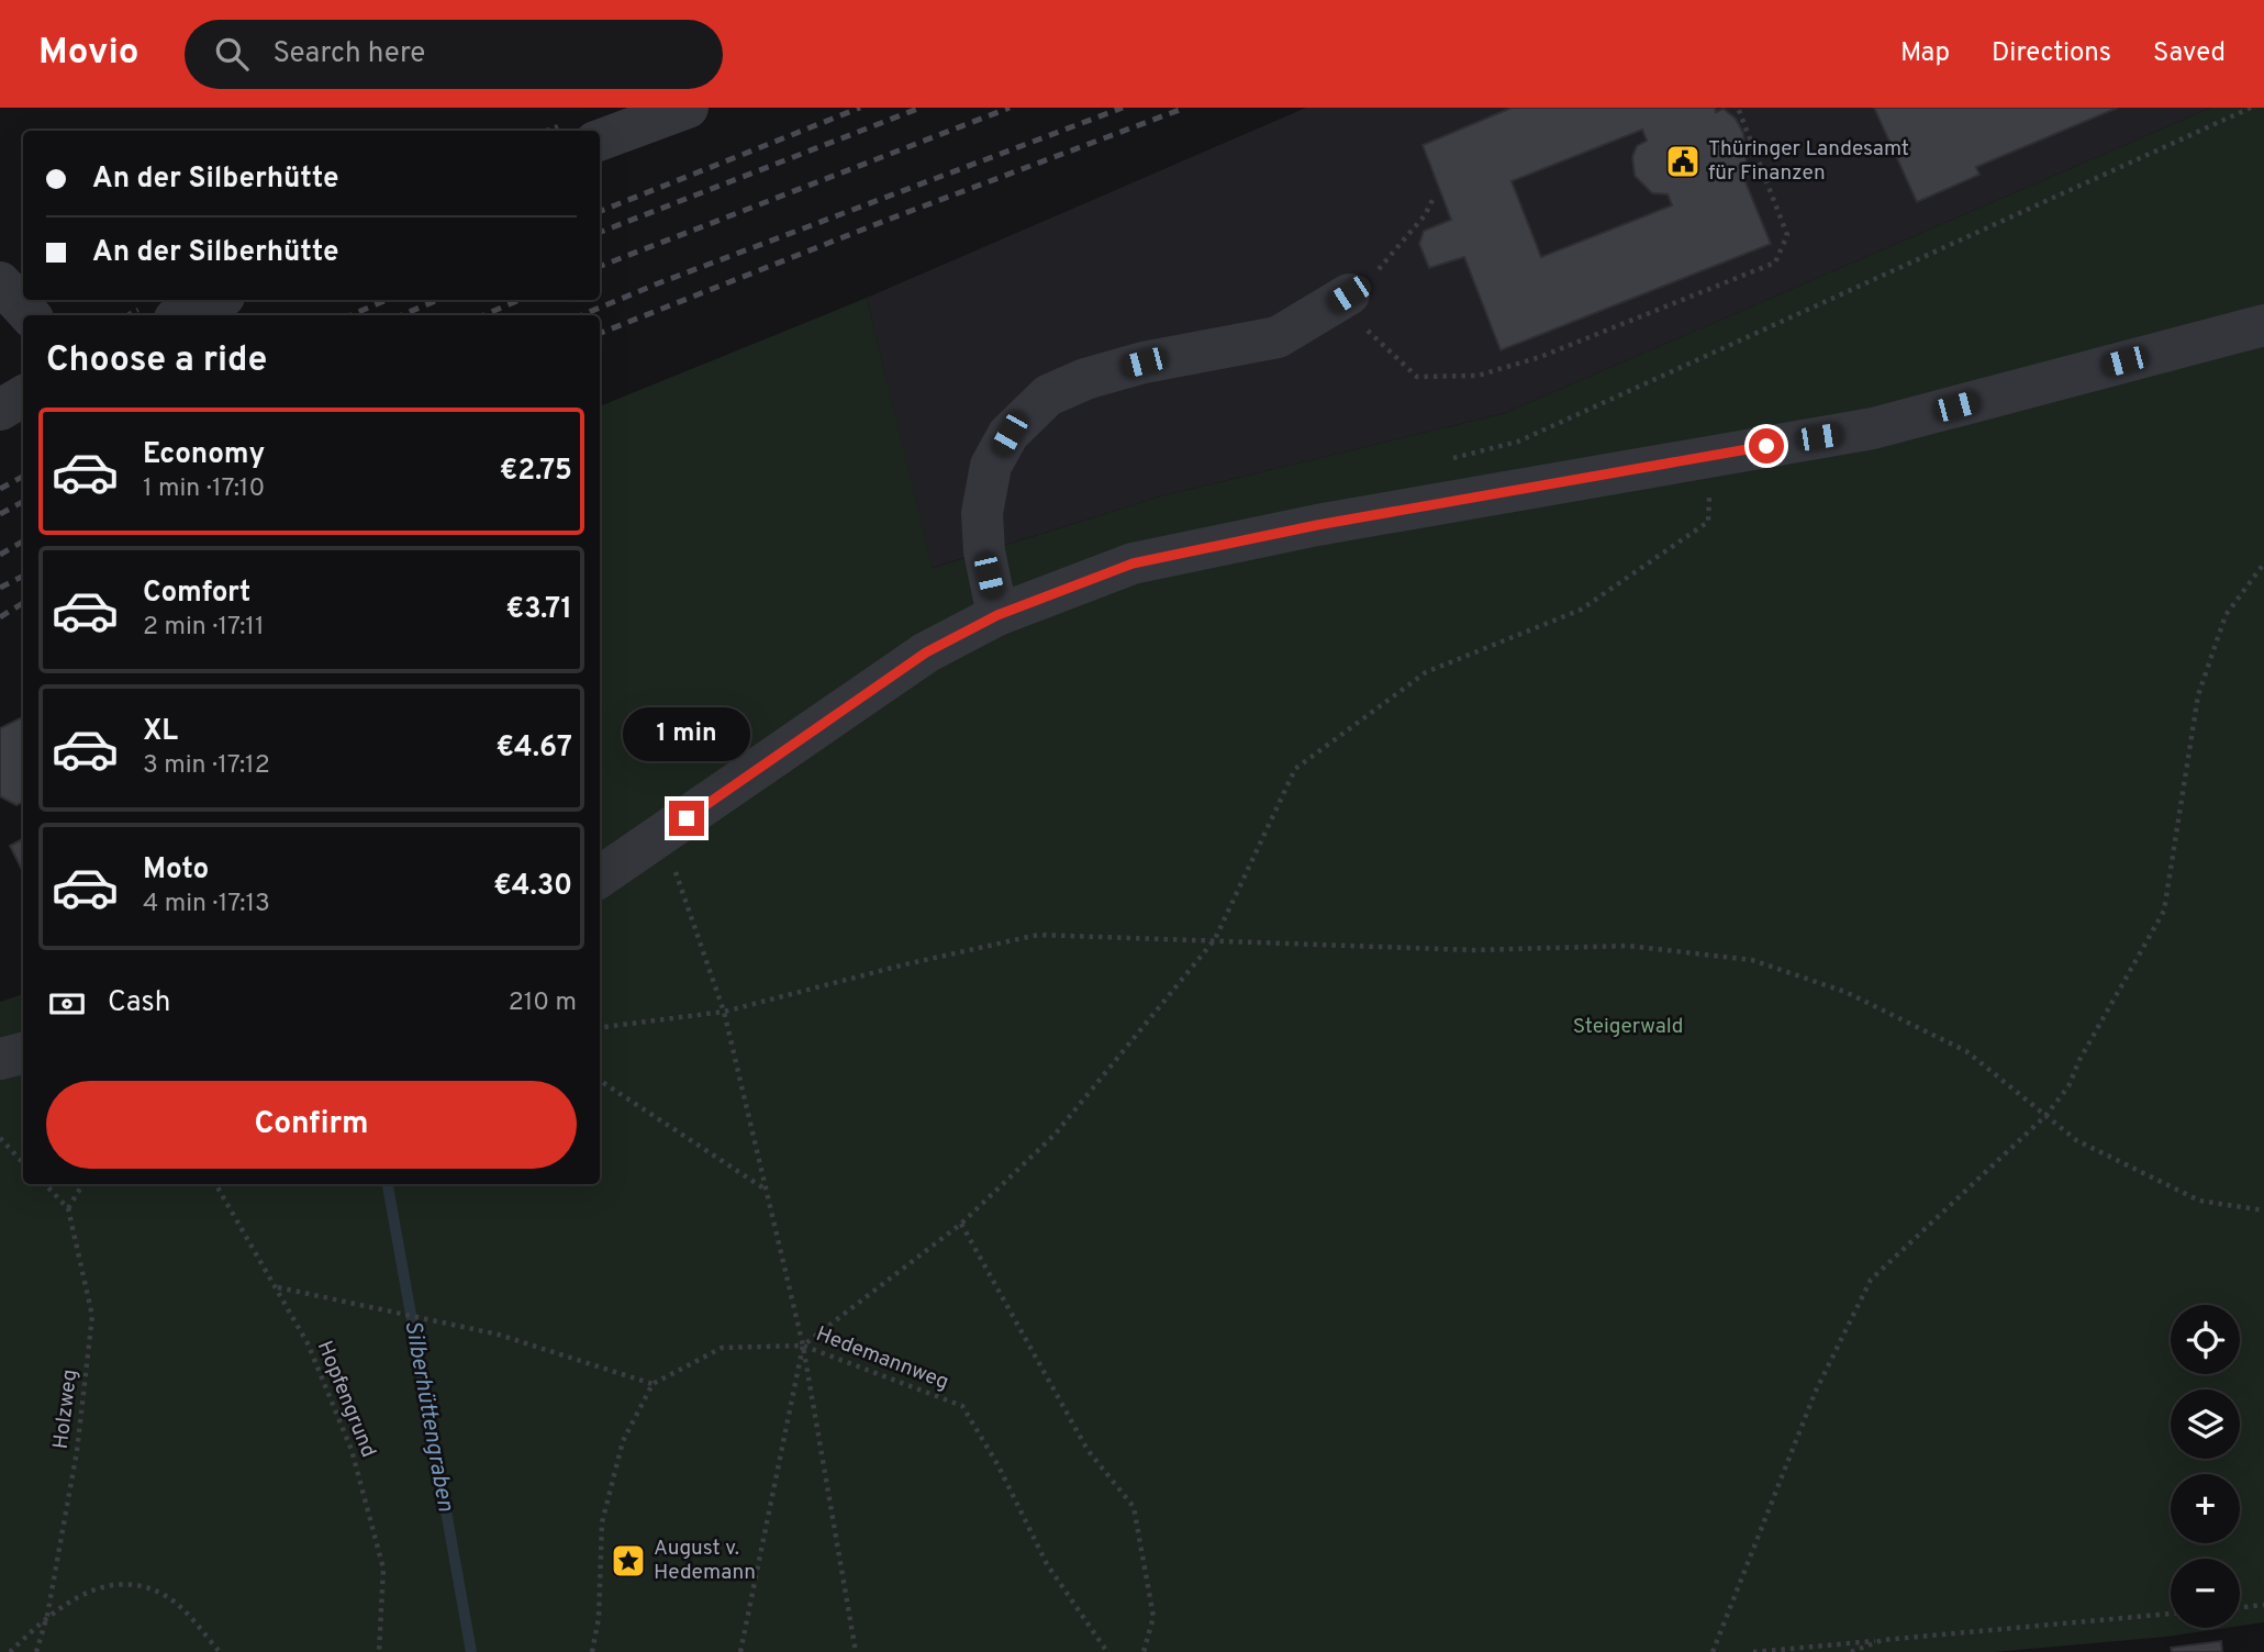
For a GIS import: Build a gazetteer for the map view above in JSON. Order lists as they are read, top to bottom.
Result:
{
  "streets": {
    "path": ["Hedemannweg", "Hopfengrund", "Holzweg"]
  },
  "water": ["Silberhüttengraben"],
  "parks": ["Steigerwald"],
  "places": {
    "public building": ["Thüringer Landesamt für Finanzen"],
    "place": ["August v. Hedemann"]
  },
  "page": {
    "header": "Movio",
    "search": "Search here",
    "nav": ["Map", "Directions", "Saved"],
    "banner": ["An der Silberhütte", "An der Silberhütte"],
    "heading": "Choose a ride",
    "list": [
      {
        "name": "Economy",
        "note": "1 min · 17:10",
        "value": "€2.75"
      },
      {
        "name": "Comfort",
        "note": "2 min · 17:11",
        "value": "€3.71"
      },
      {
        "name": "XL",
        "note": "3 min · 17:12",
        "value": "€4.67"
      },
      {
        "name": "Moto",
        "note": "4 min · 17:13",
        "value": "€4.30"
      }
    ],
    "bubble": "1 min",
    "pay": ["Cash", "210 m"],
    "buttons": "Confirm",
    "map_buttons": ["+", "−"]
  }
}
